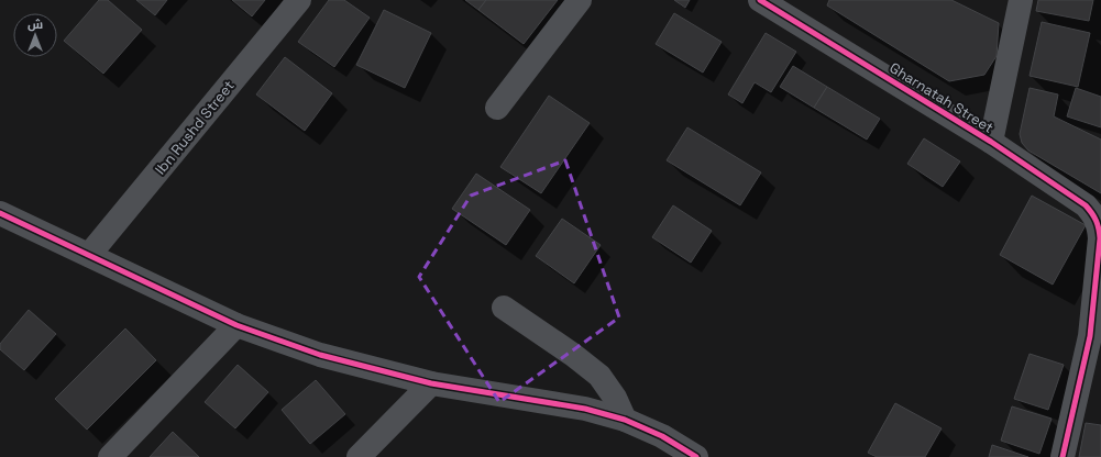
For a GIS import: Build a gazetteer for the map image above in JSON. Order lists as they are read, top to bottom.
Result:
{
  "streets": {
    "street": ["Gharnatah Street", "Ibn Rushd Street"]
  },
  "north": "top"
}
